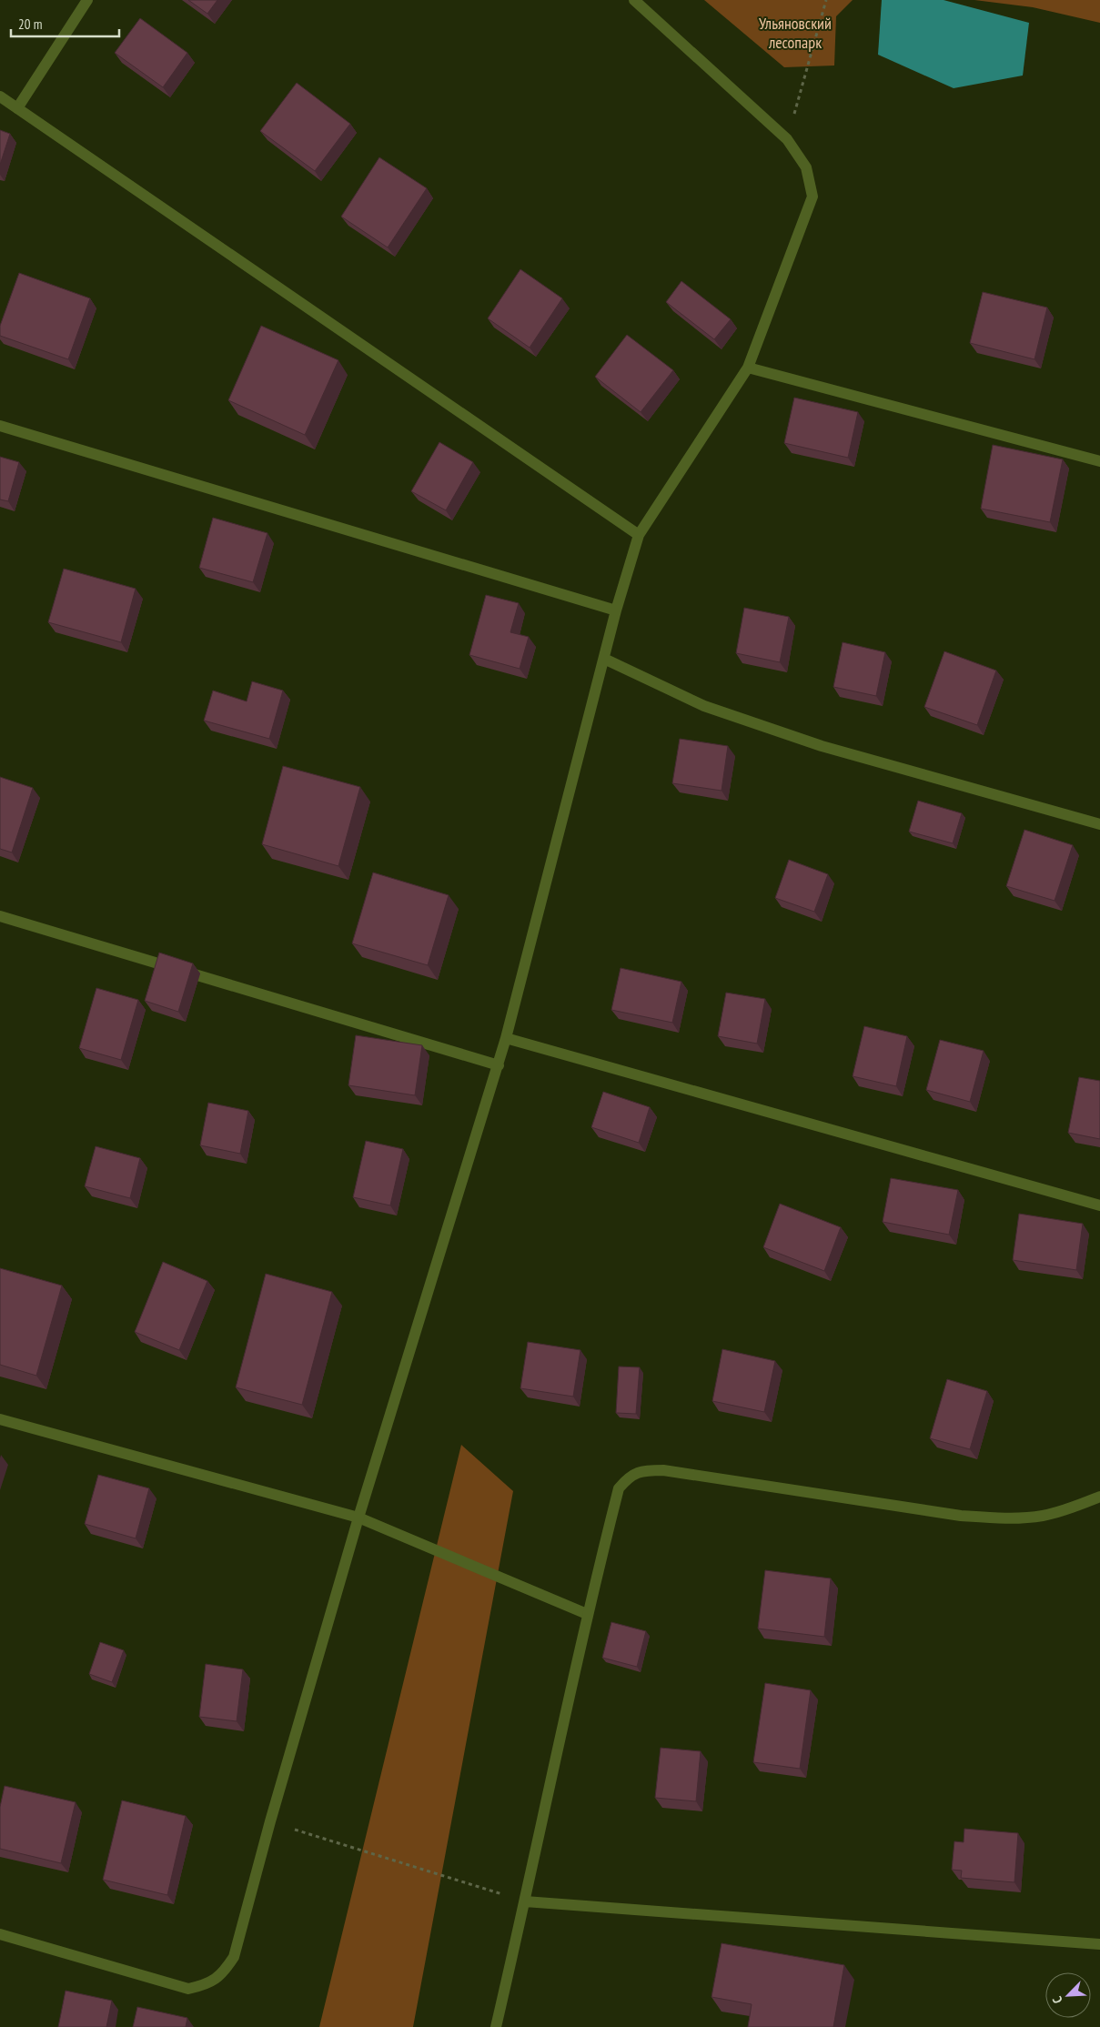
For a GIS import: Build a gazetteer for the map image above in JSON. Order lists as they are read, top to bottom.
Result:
{
  "parks": ["Ульяновский лесопарк"],
  "scale_bar": "20 m",
  "north": "bottom left"
}
